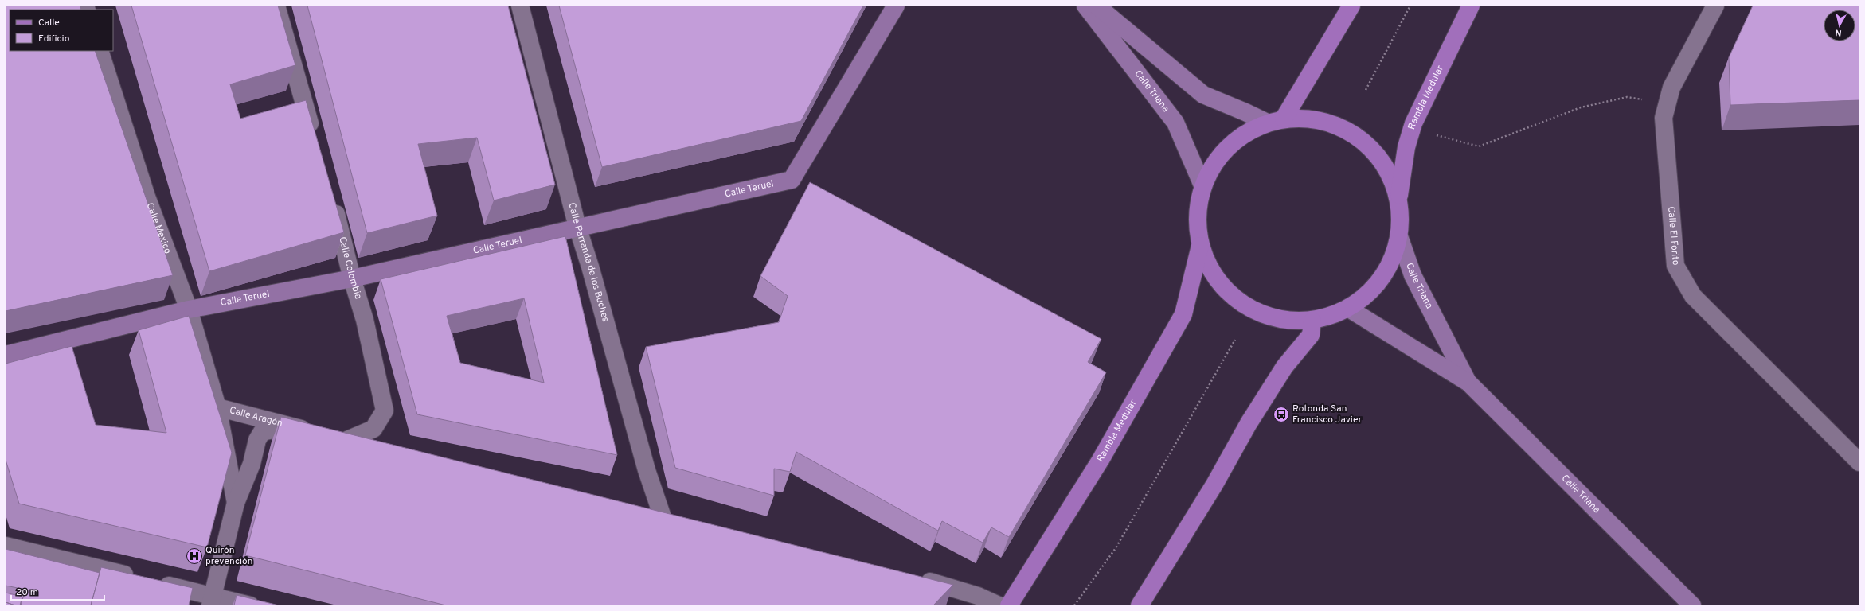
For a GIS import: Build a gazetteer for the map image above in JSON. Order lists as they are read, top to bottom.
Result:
{
  "streets": {
    "main road": ["Rambla Medular"],
    "street": [
      "Calle Triana",
      "Calle Teruel",
      "Calle Mexico",
      "Calle El Forito",
      "Calle Parranda de los Buches",
      "Calle Colombia",
      "Calle Aragón"
    ]
  },
  "crossings": [
    ["Calle Teruel", "Calle Mexico"],
    ["Calle Teruel", "Calle Parranda de los Buches"],
    ["Calle Teruel", "Calle Colombia"],
    ["Calle Mexico", "Calle Aragón"],
    ["Calle Colombia", "Calle Aragón"]
  ],
  "places": {
    "bus stop": ["Rotonda San Francisco Javier"],
    "hospital": ["Quirón prevención"]
  },
  "legend": ["Calle", "Edificio"],
  "scale_bar": "20 m",
  "north": "bottom"
}
